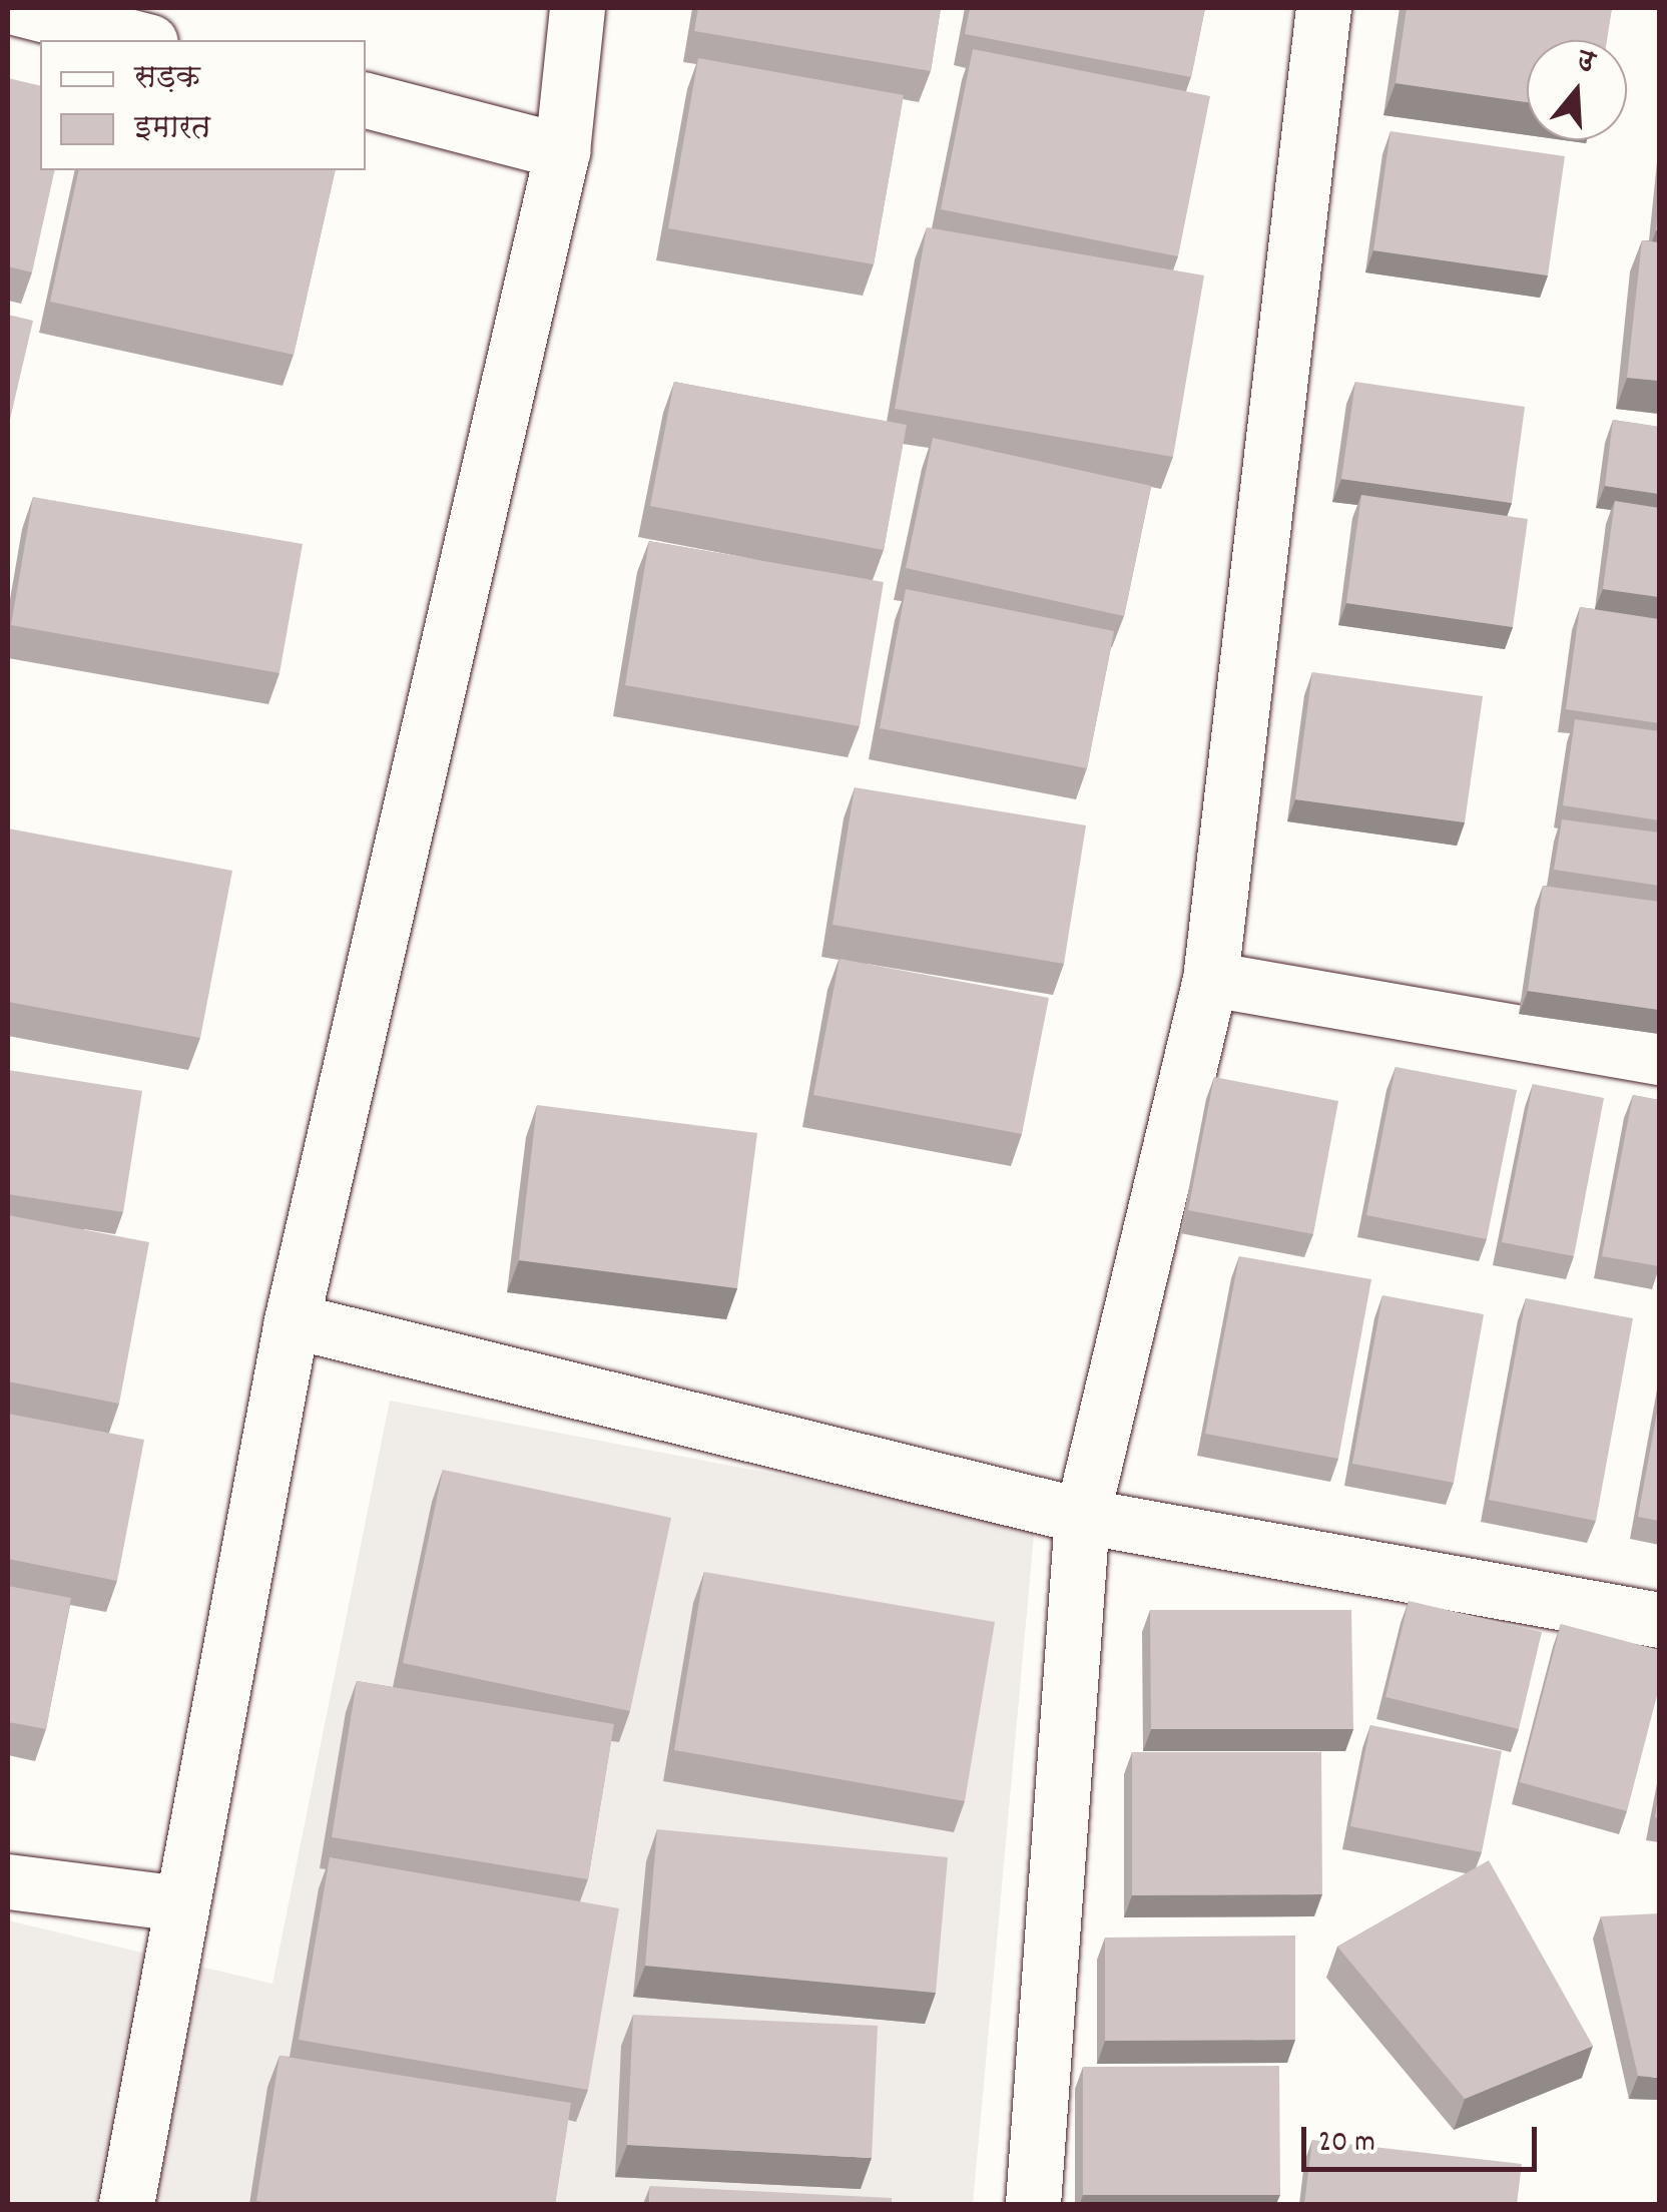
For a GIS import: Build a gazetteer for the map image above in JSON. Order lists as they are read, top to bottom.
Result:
{
  "legend": ["सड़क", "इमारत"],
  "scale_bar": "20 m",
  "north": "top"
}
